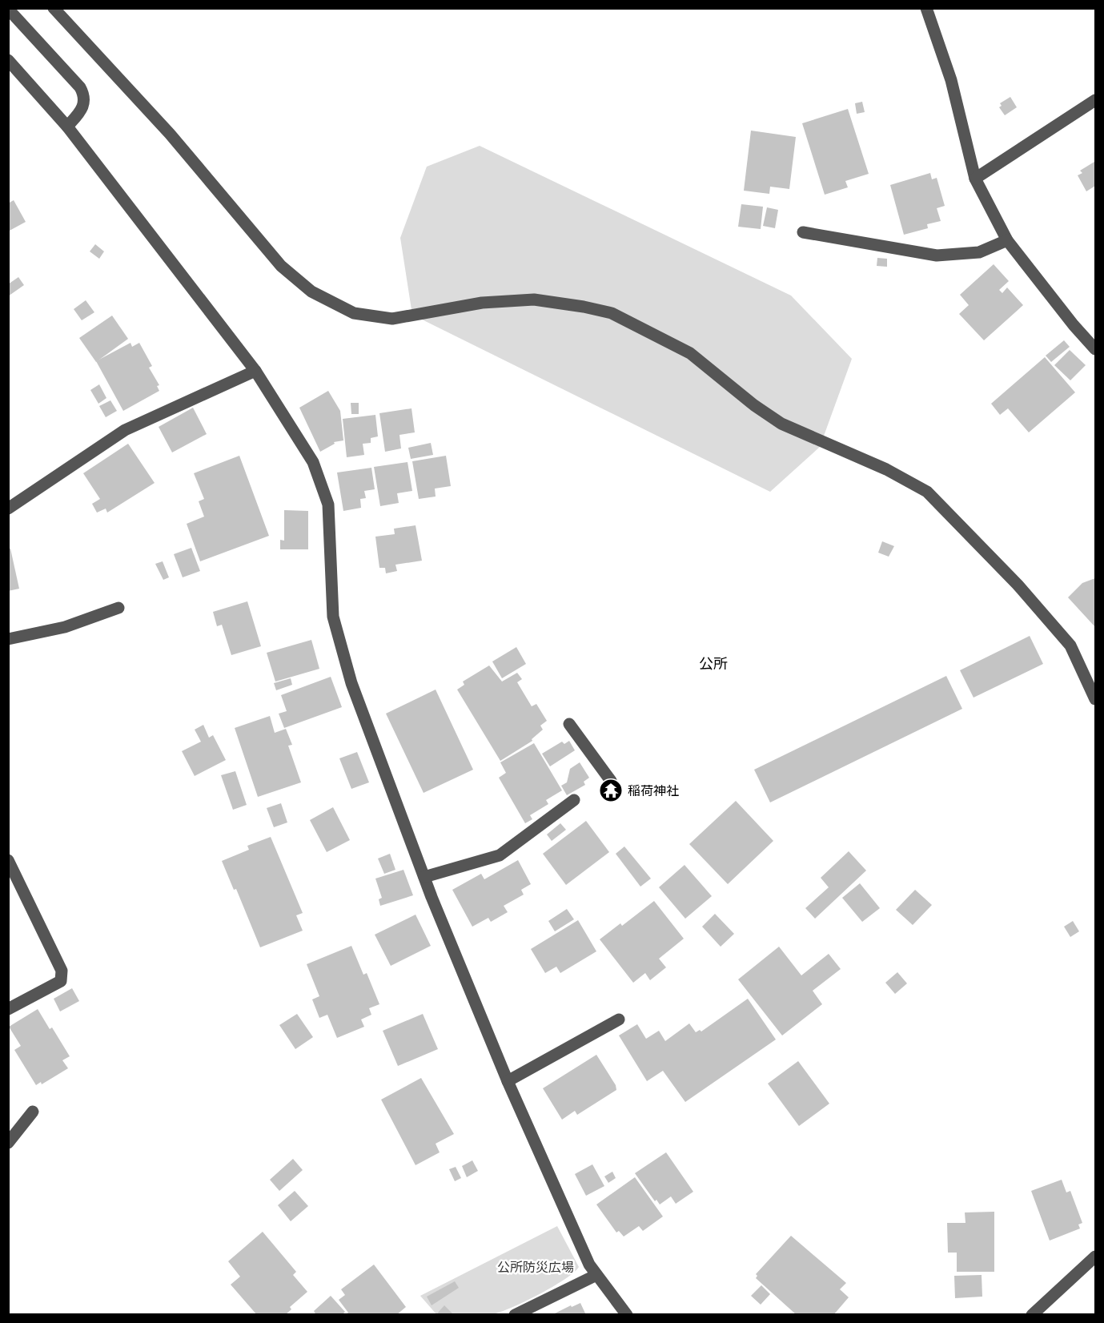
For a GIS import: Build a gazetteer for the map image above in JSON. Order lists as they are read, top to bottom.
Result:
{
  "districts": ["公所"],
  "parks": ["公所防災広場"],
  "places": {
    "temple": ["稲荷神社"]
  }
}
